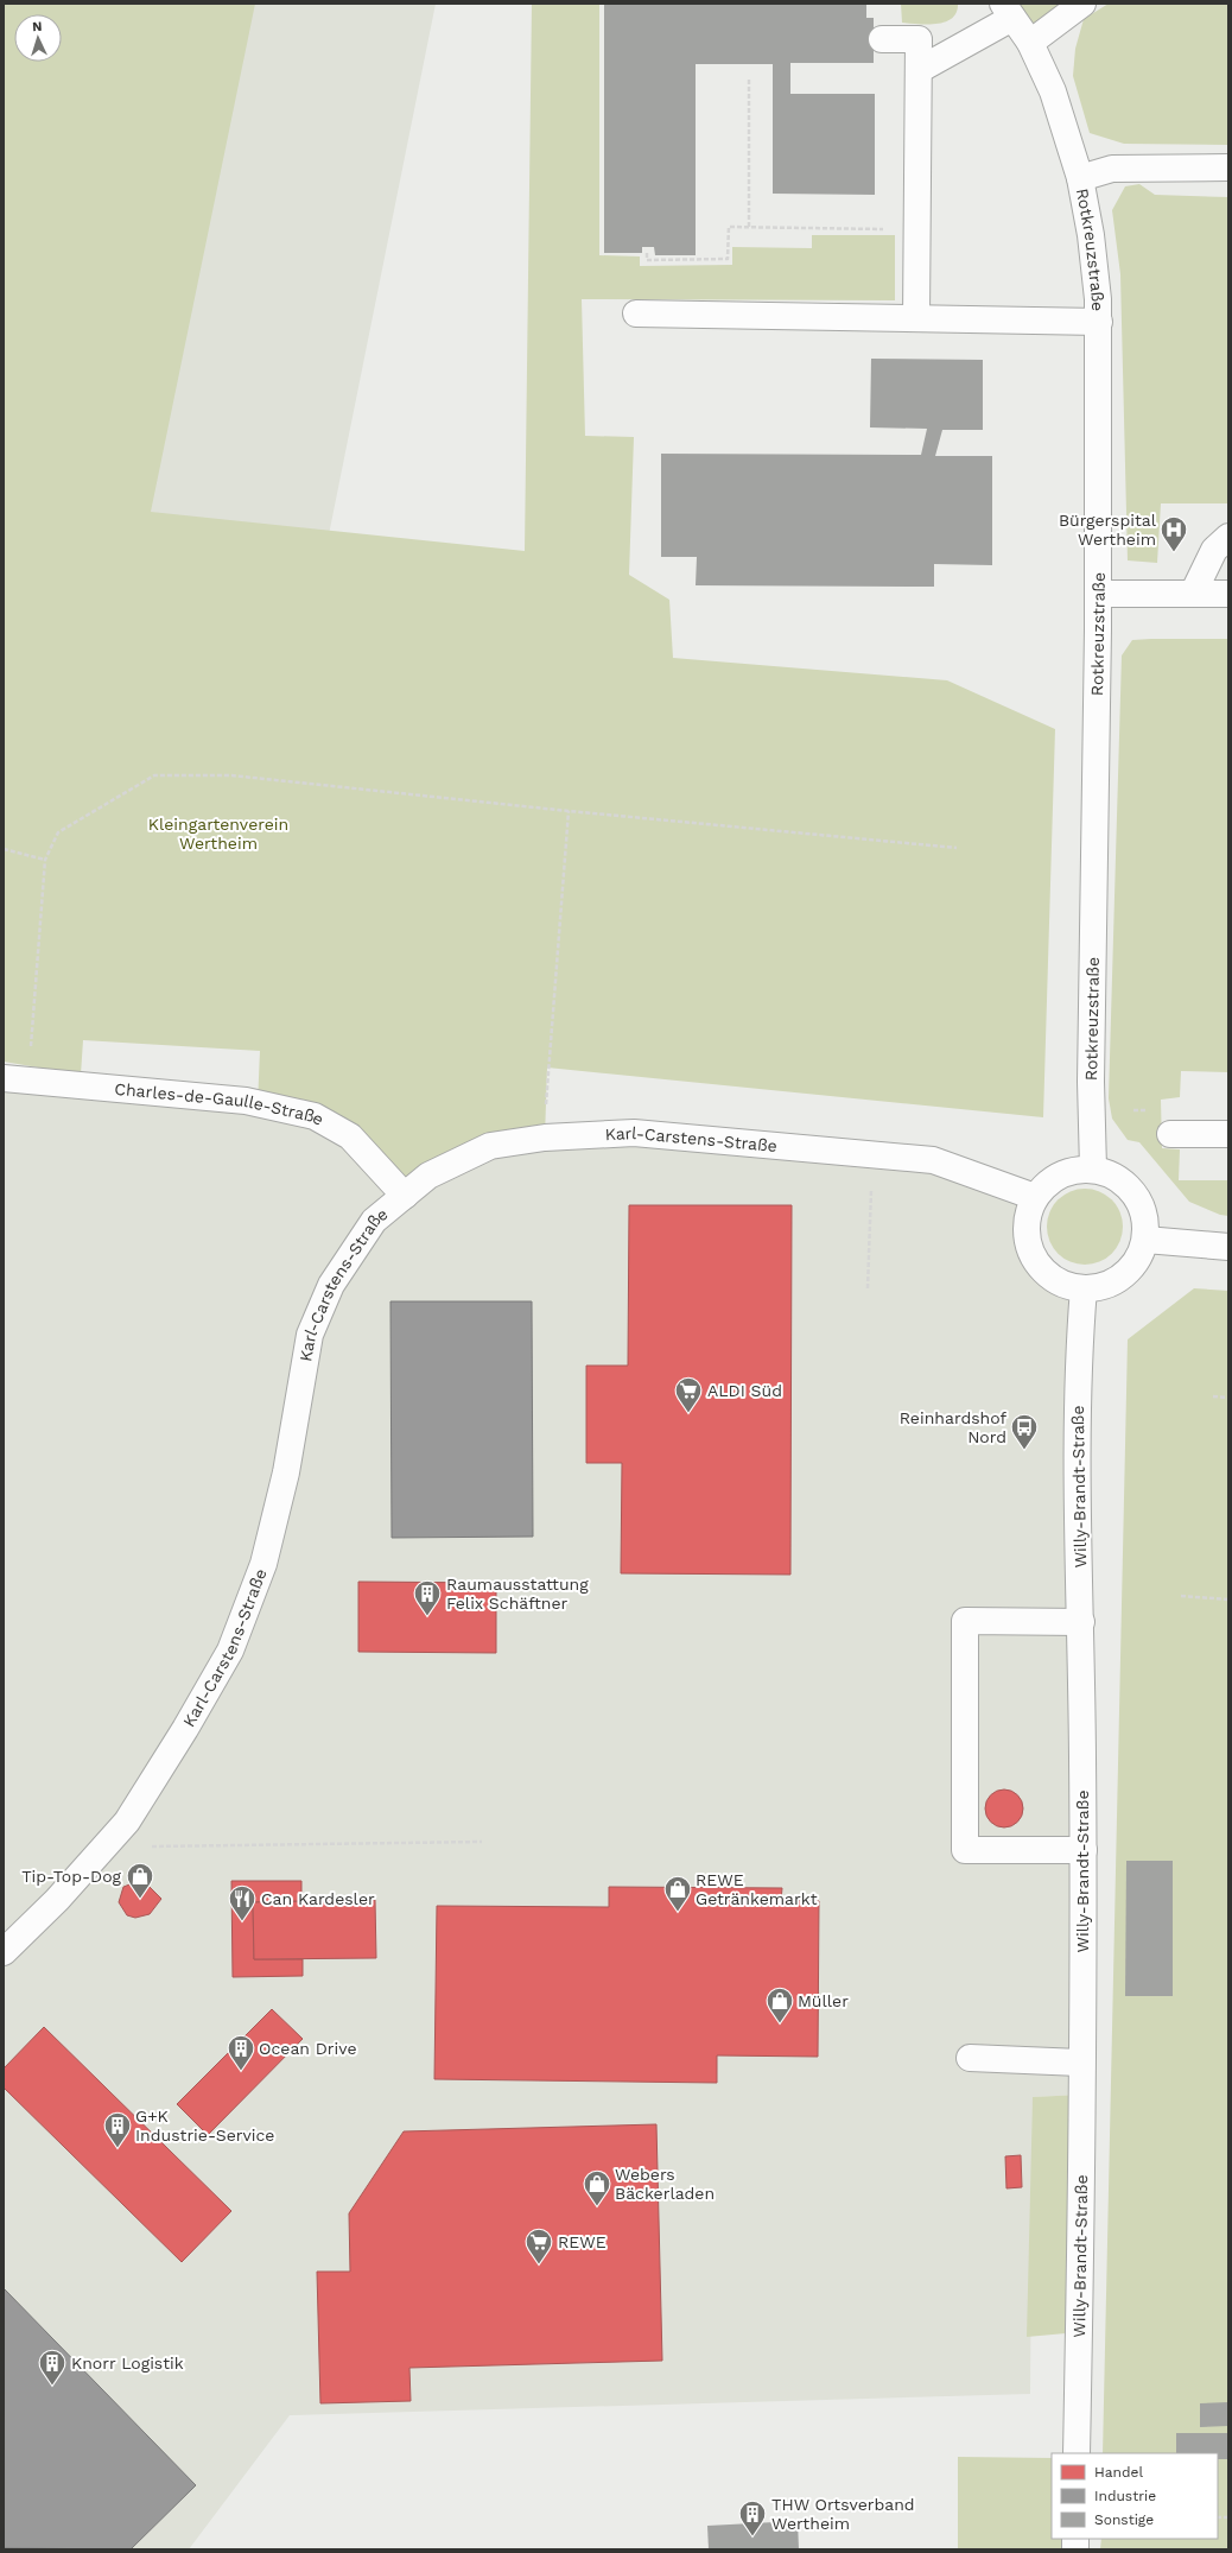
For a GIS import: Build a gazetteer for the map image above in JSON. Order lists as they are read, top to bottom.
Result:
{
  "streets": {
    "street": [
      "Rotkreuzstraße",
      "Charles-de-Gaulle-Straße",
      "Karl-Carstens-Straße",
      "Willy-Brandt-Straße"
    ]
  },
  "crossings": [
    ["Rotkreuzstraße", "Karl-Carstens-Straße"],
    ["Rotkreuzstraße", "Willy-Brandt-Straße"],
    ["Charles-de-Gaulle-Straße", "Karl-Carstens-Straße"],
    ["Karl-Carstens-Straße", "Willy-Brandt-Straße"]
  ],
  "parks": ["Kleingartenverein Wertheim"],
  "places": {
    "hospital": ["Bürgerspital Wertheim"],
    "supermarket": ["ALDI Süd", "REWE"],
    "bus stop": ["Reinhardshof Nord"],
    "building": [
      "Raumausstattung Felix Schäftner",
      "Ocean Drive",
      "G+K Industrie-Service",
      "Knorr Logistik",
      "THW Ortsverband Wertheim"
    ],
    "shop": [
      "Tip-Top-Dog",
      "REWE Getränkemarkt",
      "Müller",
      "Webers Bäckerladen"
    ],
    "restaurant": ["Can Kardesler"]
  },
  "legend": ["Handel", "Industrie", "Sonstige"],
  "north": "top"
}
